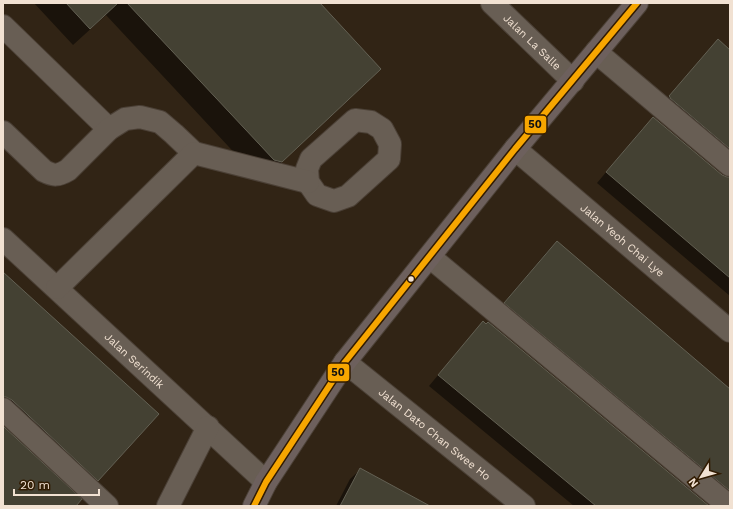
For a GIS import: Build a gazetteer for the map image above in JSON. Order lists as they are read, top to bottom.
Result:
{
  "streets": {
    "street": [
      "Jalan La Salle",
      "Jalan Yeoh Chai Lye",
      "Jalan Serindik",
      "Jalan Dato Chan Swee Ho"
    ]
  },
  "lines": ["transit line 50"],
  "scale_bar": "20 m",
  "north": "bottom left"
}
